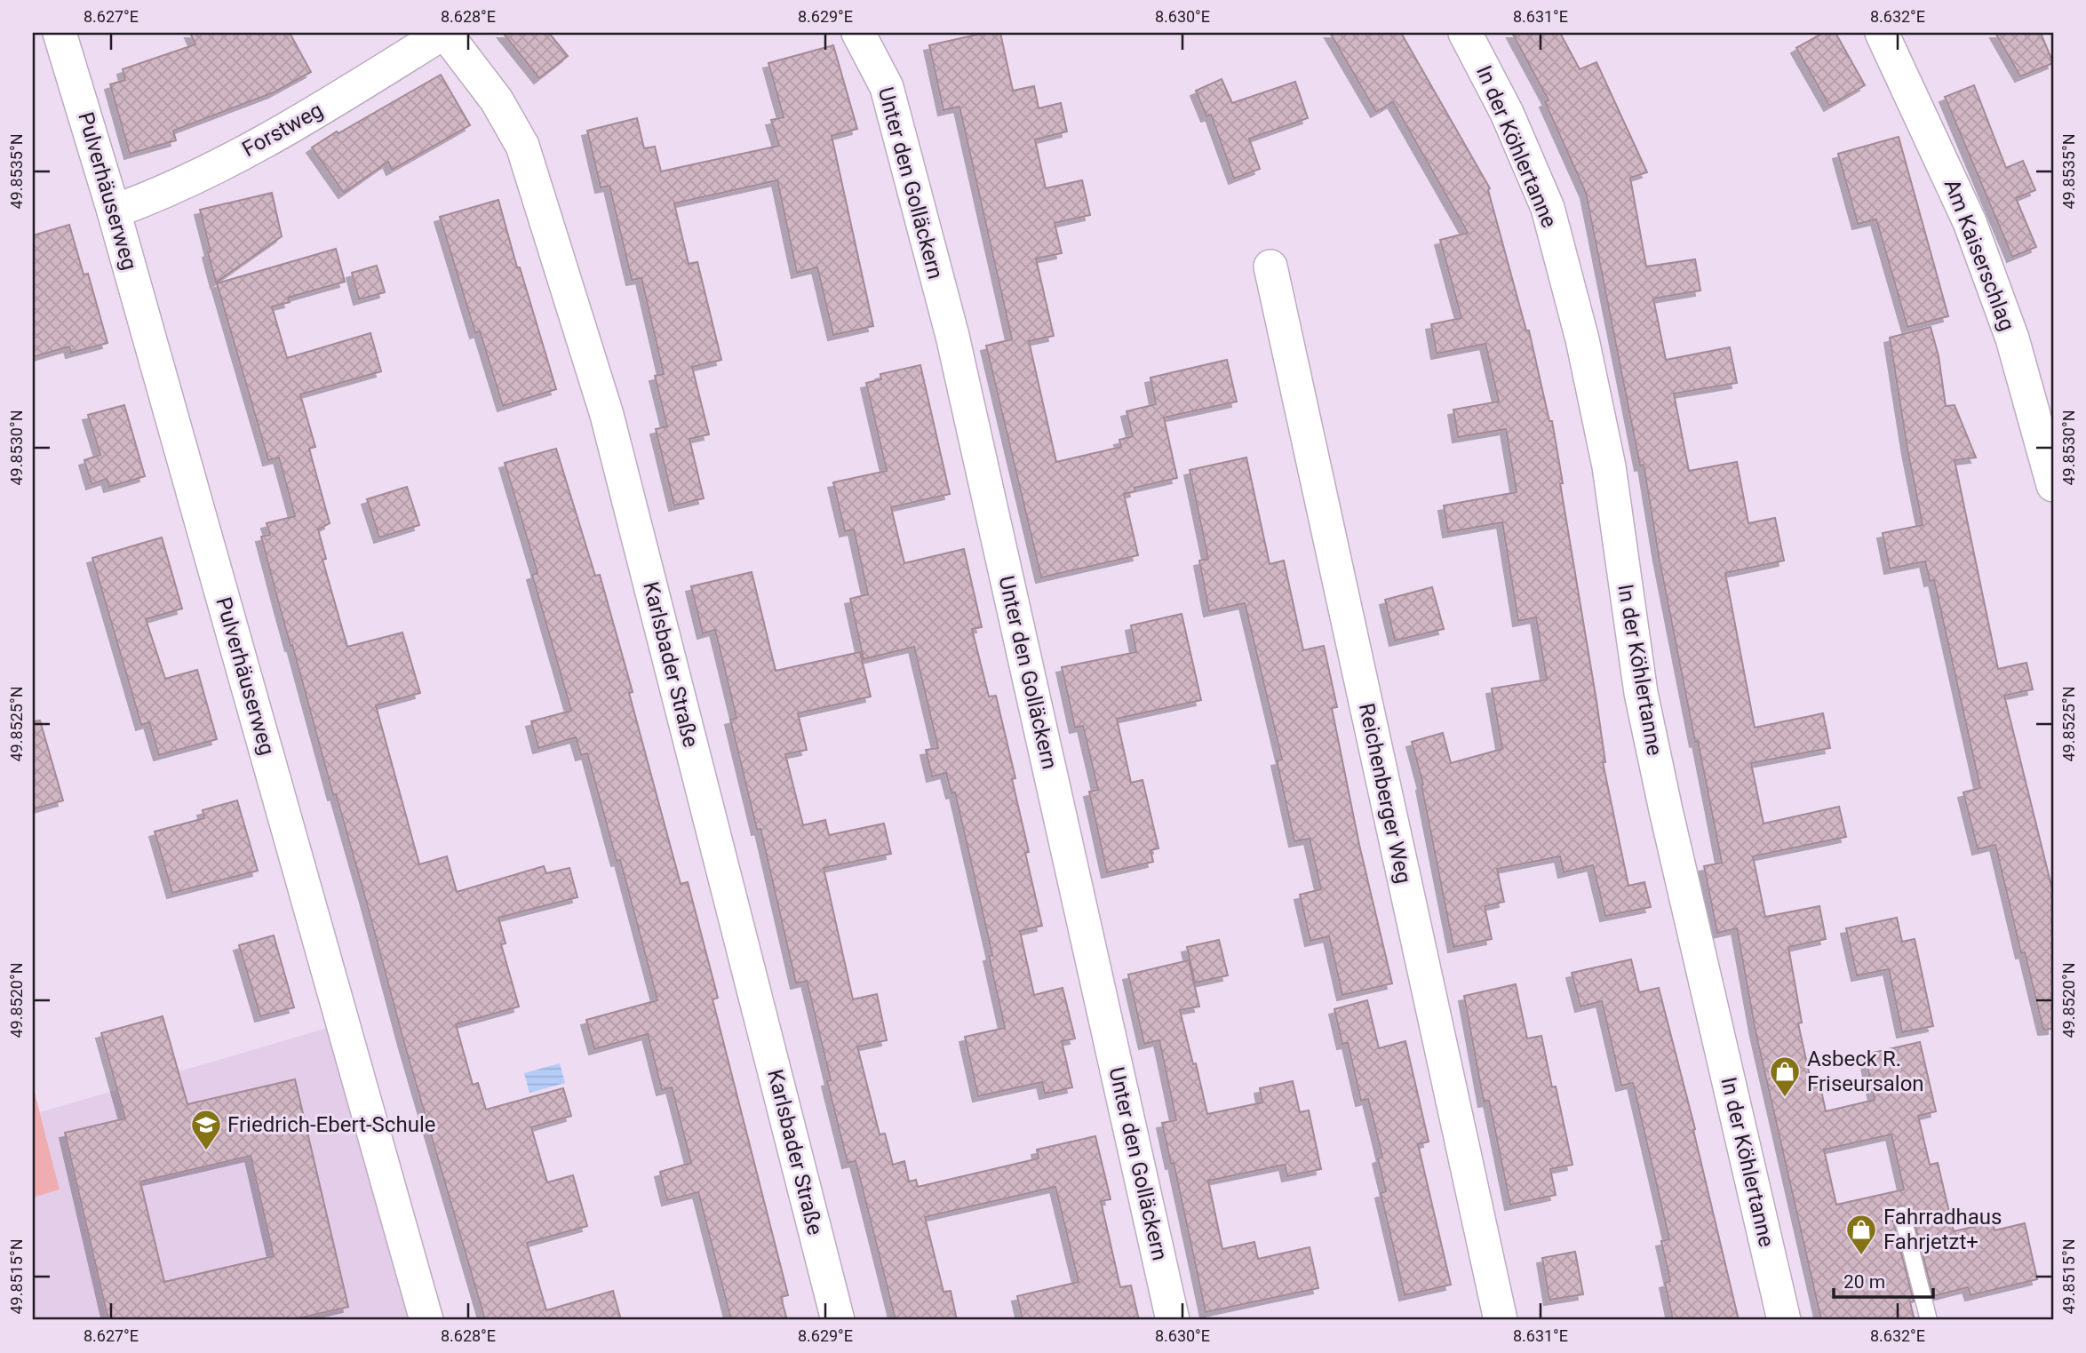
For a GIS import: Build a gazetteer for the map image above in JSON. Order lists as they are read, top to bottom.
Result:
{
  "streets": {
    "street": [
      "Forstweg",
      "In der Köhlertanne",
      "Unter den Golläckern",
      "Pulverhäuserweg",
      "Am Kaiserschlag",
      "Karlsbader Straße",
      "Reichenberger Weg"
    ]
  },
  "crossings": [
    ["Forstweg", "Pulverhäuserweg"],
    ["Forstweg", "Karlsbader Straße"]
  ],
  "places": {
    "shop": ["Asbeck R. Friseursalon", "Fahrradhaus Fahrjetzt+"],
    "school or university": ["Friedrich-Ebert-Schule"]
  },
  "scale_bar": "20 m",
  "coordinates": [
    "8.627°E",
    "8.628°E",
    "8.629°E",
    "8.630°E",
    "8.631°E",
    "8.632°E",
    "49.8535°N",
    "49.8530°N",
    "49.8525°N",
    "49.8520°N",
    "49.8515°N"
  ]
}
